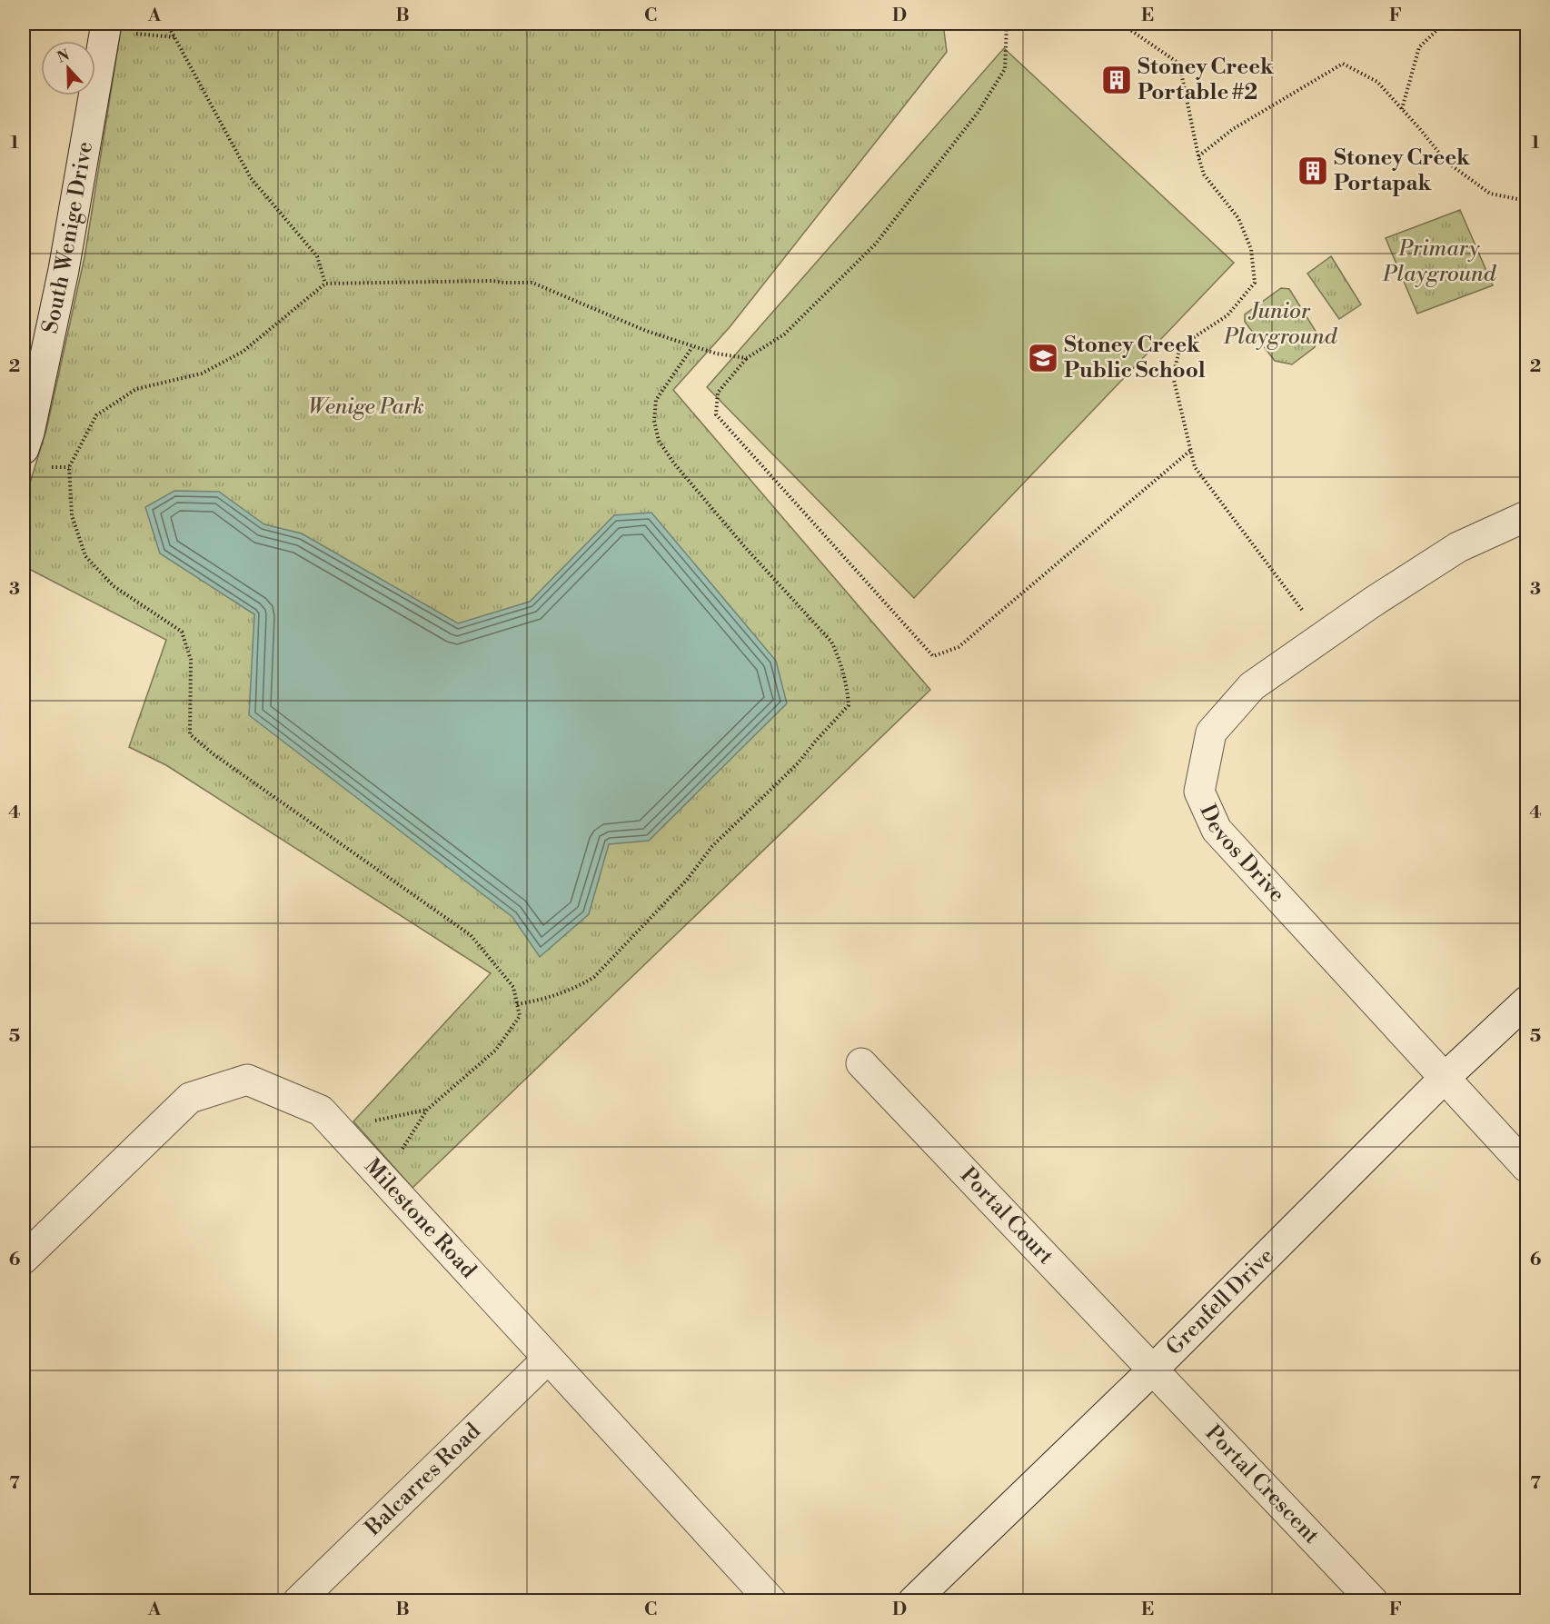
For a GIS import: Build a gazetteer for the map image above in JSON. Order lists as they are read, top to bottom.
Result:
{
  "streets": {
    "street": [
      "South Wenige Drive",
      "Devos Drive",
      "Portal Court",
      "Milestone Road",
      "Grenfell Drive",
      "Balcarres Road",
      "Portal Crescent"
    ]
  },
  "crossings": [
    ["Devos Drive", "Grenfell Drive"],
    ["Portal Court", "Grenfell Drive"],
    ["Portal Court", "Portal Crescent"],
    ["Milestone Road", "Balcarres Road"],
    ["Grenfell Drive", "Portal Crescent"]
  ],
  "parks": ["Primary Playground", "Junior Playground", "Wenige Park"],
  "places": {
    "building": ["Stoney Creek Portable #2", "Stoney Creek Portapak"],
    "school or university": ["Stoney Creek Public School"]
  },
  "north": "top",
  "grid": {
    "columns": [
      "A",
      "B",
      "C",
      "D",
      "E",
      "F"
    ],
    "rows": [
      "1",
      "2",
      "3",
      "4",
      "5",
      "6",
      "7"
    ]
  }
}
